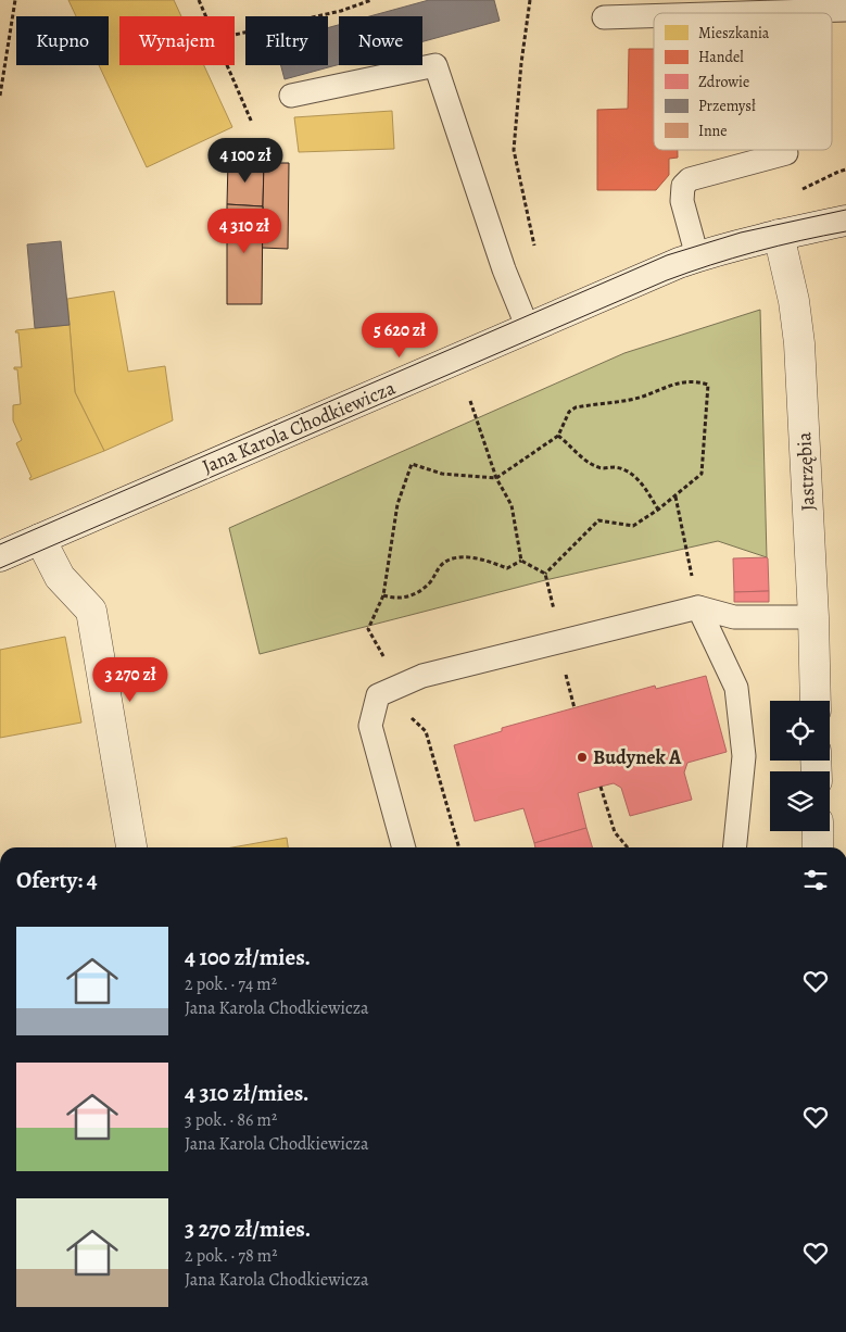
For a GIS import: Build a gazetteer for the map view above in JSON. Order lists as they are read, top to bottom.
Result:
{
  "streets": {
    "street": ["Jana Karola Chodkiewicza", "Jastrzębia"]
  },
  "crossings": [
    ["Jana Karola Chodkiewicza", "Jastrzębia"]
  ],
  "places": ["Budynek A"],
  "legend": [
    "Mieszkania",
    "Handel",
    "Zdrowie",
    "Przemysł",
    "Inne"
  ],
  "page": {
    "chip": [
      "Kupno",
      "Wynajem",
      "Filtry",
      "Nowe"
    ],
    "price": [
      "4 100 zł",
      "4 310 zł",
      "5 620 zł",
      "3 270 zł"
    ],
    "heading": "Oferty: 4",
    "list": [
      {
        "name": "4 100 zł/mies.",
        "note": "2 pok. · 74 m² · Jana Karola Chodkiewicza"
      },
      {
        "name": "4 310 zł/mies.",
        "note": "3 pok. · 86 m² · Jana Karola Chodkiewicza"
      },
      {
        "name": "3 270 zł/mies.",
        "note": "2 pok. · 78 m² · Jana Karola Chodkiewicza"
      }
    ]
  }
}
